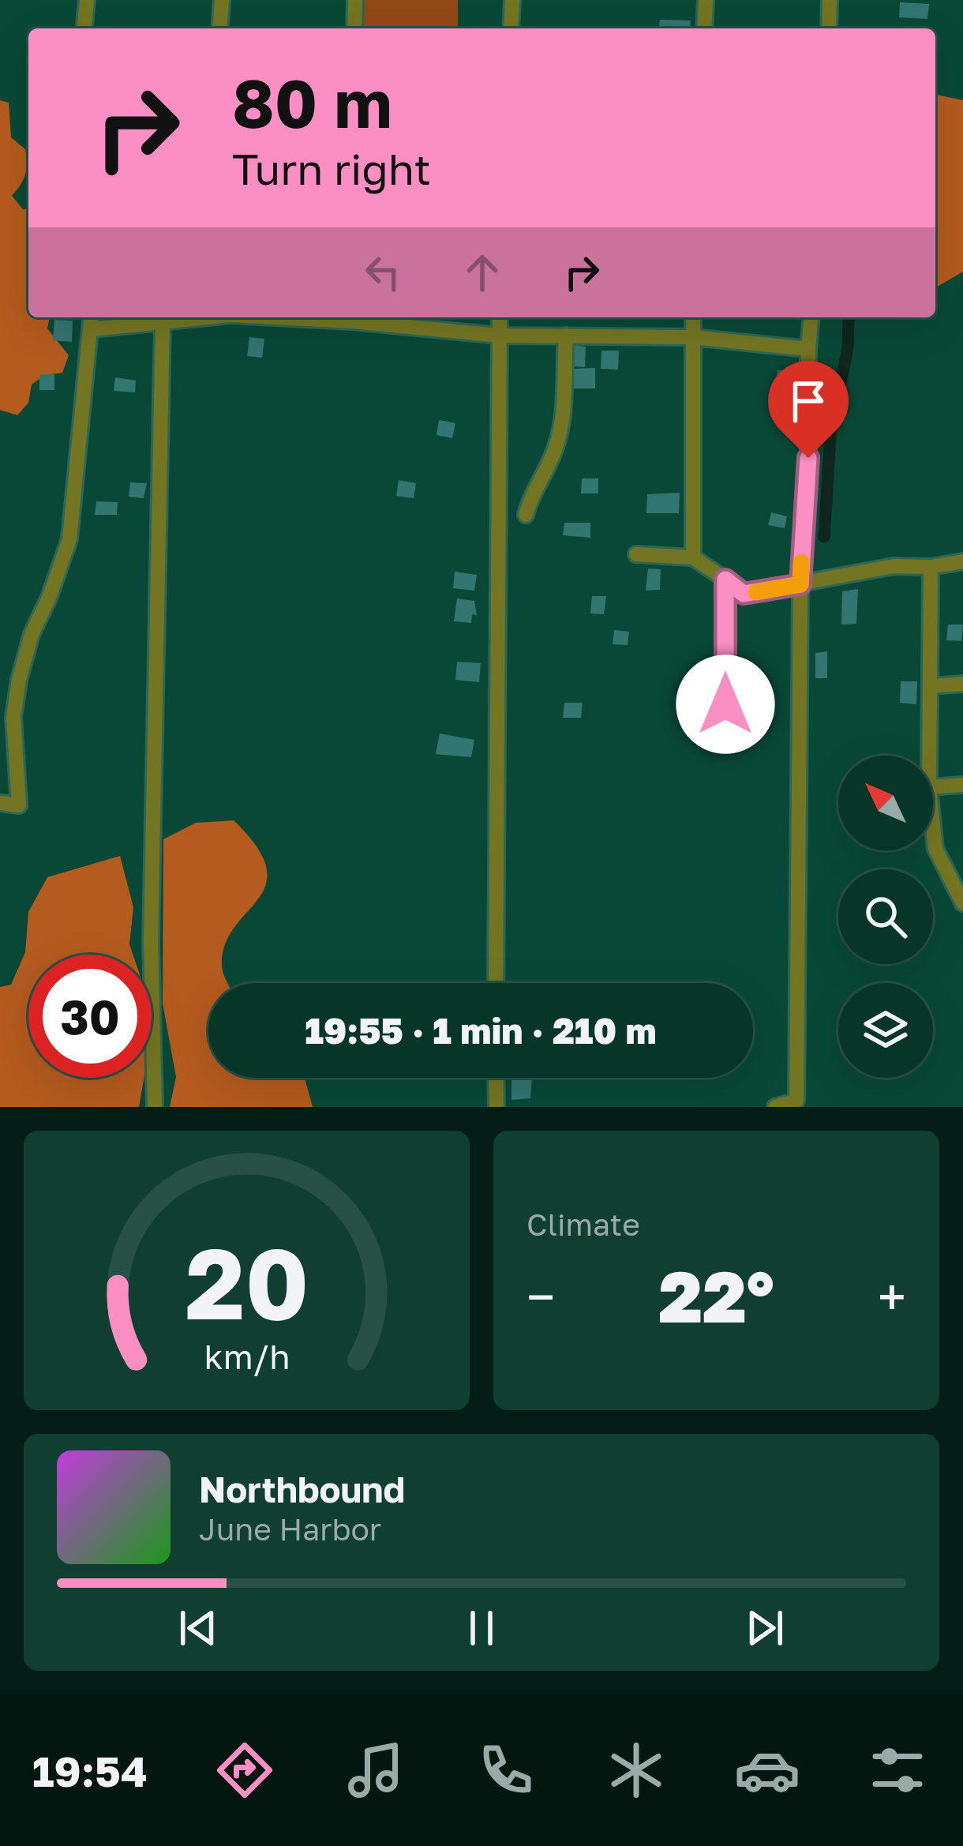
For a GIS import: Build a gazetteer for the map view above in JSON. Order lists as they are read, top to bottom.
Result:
{
  "north": "top left",
  "page": {
    "turn": ["80 m", "Turn right"],
    "limit": "30",
    "trip": "19:55 · 1 min · 210 m",
    "tile": "Climate",
    "heat": ["−", "22°", "+"],
    "song": ["Northbound", "June Harbor"],
    "tabs": "19:54",
    "gauge": ["20", "km/h"]
  }
}
